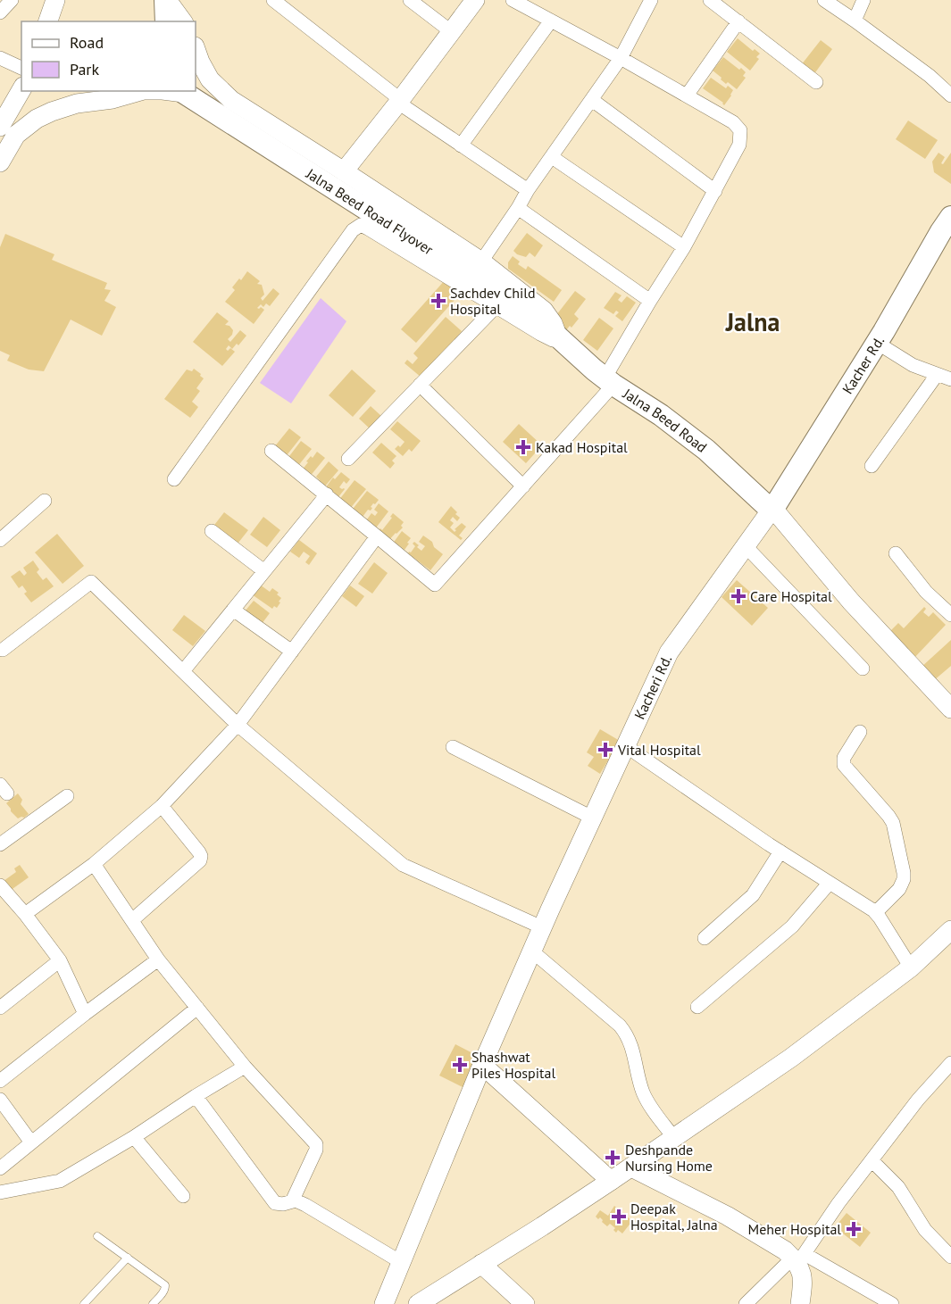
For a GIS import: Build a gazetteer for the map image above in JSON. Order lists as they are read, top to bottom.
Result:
{
  "streets": {
    "main road": ["Jalna Beed Road Flyover", "Kacher Rd.", "Jalna Beed Road"],
    "street": ["Kacheri Rd."]
  },
  "crossings": [
    ["Jalna Beed Road Flyover", "Jalna Beed Road"],
    ["Kacher Rd.", "Jalna Beed Road"],
    ["Kacher Rd.", "Kacheri Rd."],
    ["Jalna Beed Road", "Kacheri Rd."]
  ],
  "districts": ["Jalna"],
  "places": {
    "health": [
      "Sachdev Child Hospital",
      "Kakad Hospital",
      "Care Hospital",
      "Vital Hospital",
      "Shashwat Piles Hospital",
      "Deshpande Nursing Home",
      "Deepak Hospital, Jalna",
      "Meher Hospital"
    ]
  },
  "legend": ["Road", "Park"]
}
